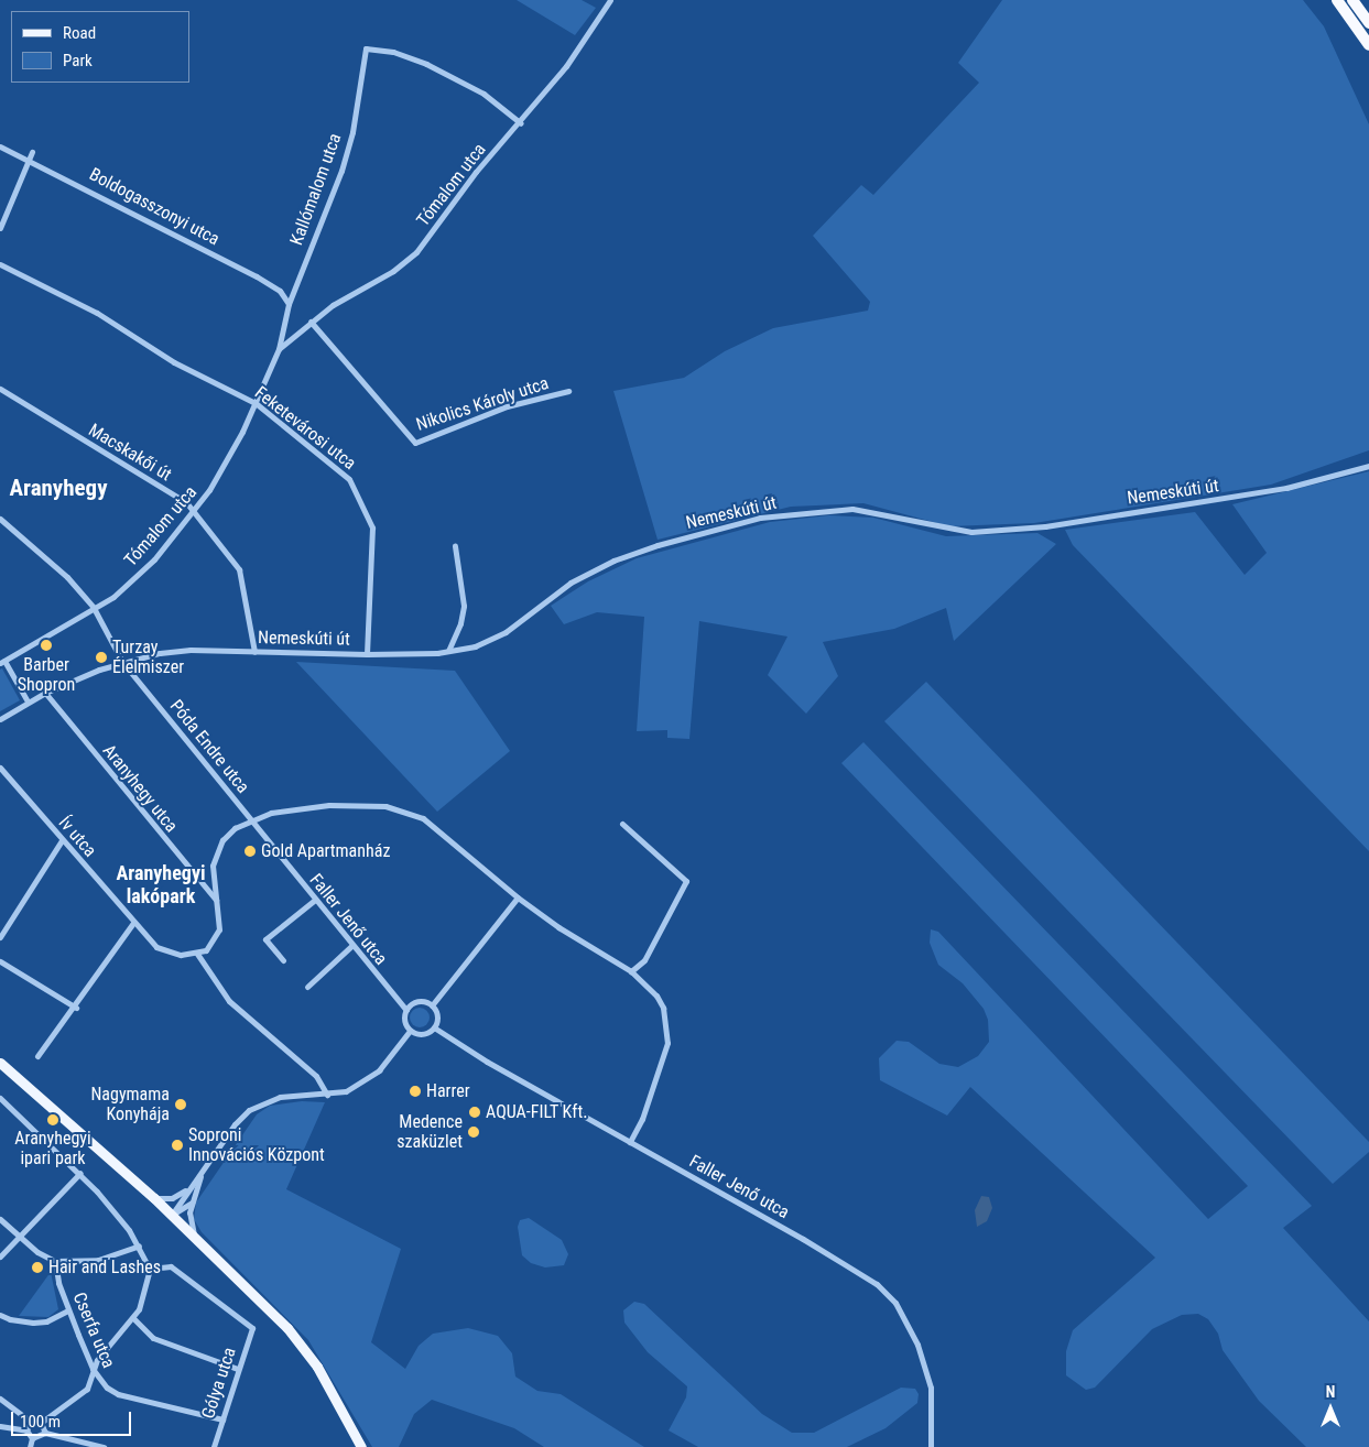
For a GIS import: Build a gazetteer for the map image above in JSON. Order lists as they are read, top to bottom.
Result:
{
  "streets": {
    "street": [
      "Tómalom utca",
      "Kallómalom utca",
      "Boldogasszonyi utca",
      "Nikolics Károly utca",
      "Feketevárosi utca",
      "Macskakői út",
      "Nemeskúti út",
      "Póda Endre utca",
      "Aranyhegy utca",
      "Ív utca",
      "Faller Jenő utca",
      "Cserfa utca",
      "Gólya utca"
    ]
  },
  "crossings": [
    ["Tómalom utca", "Kallómalom utca"],
    ["Tómalom utca", "Boldogasszonyi utca"],
    ["Tómalom utca", "Nikolics Károly utca"],
    ["Tómalom utca", "Feketevárosi utca"],
    ["Tómalom utca", "Macskakői út"],
    ["Tómalom utca", "Póda Endre utca"],
    ["Kallómalom utca", "Boldogasszonyi utca"],
    ["Feketevárosi utca", "Nemeskúti út"],
    ["Macskakői út", "Nemeskúti út"],
    ["Nemeskúti út", "Póda Endre utca"],
    ["Nemeskúti út", "Aranyhegy utca"],
    ["Póda Endre utca", "Faller Jenő utca"],
    ["Cserfa utca", "Gólya utca"]
  ],
  "districts": ["Aranyhegy", "Aranyhegyi lakópark"],
  "places": [
    "Barber Shopron",
    "Turzay Élelmiszer",
    "Gold Apartmanház",
    "Harrer",
    "Nagymama Konyhája",
    "AQUA-FILT Kft.",
    "Aranyhegyi ipari park",
    "Medence szaküzlet",
    "Soproni Innovációs Központ",
    "Hair and Lashes"
  ],
  "legend": ["Road", "Park"],
  "scale_bar": "100 m",
  "north": "top"
}
